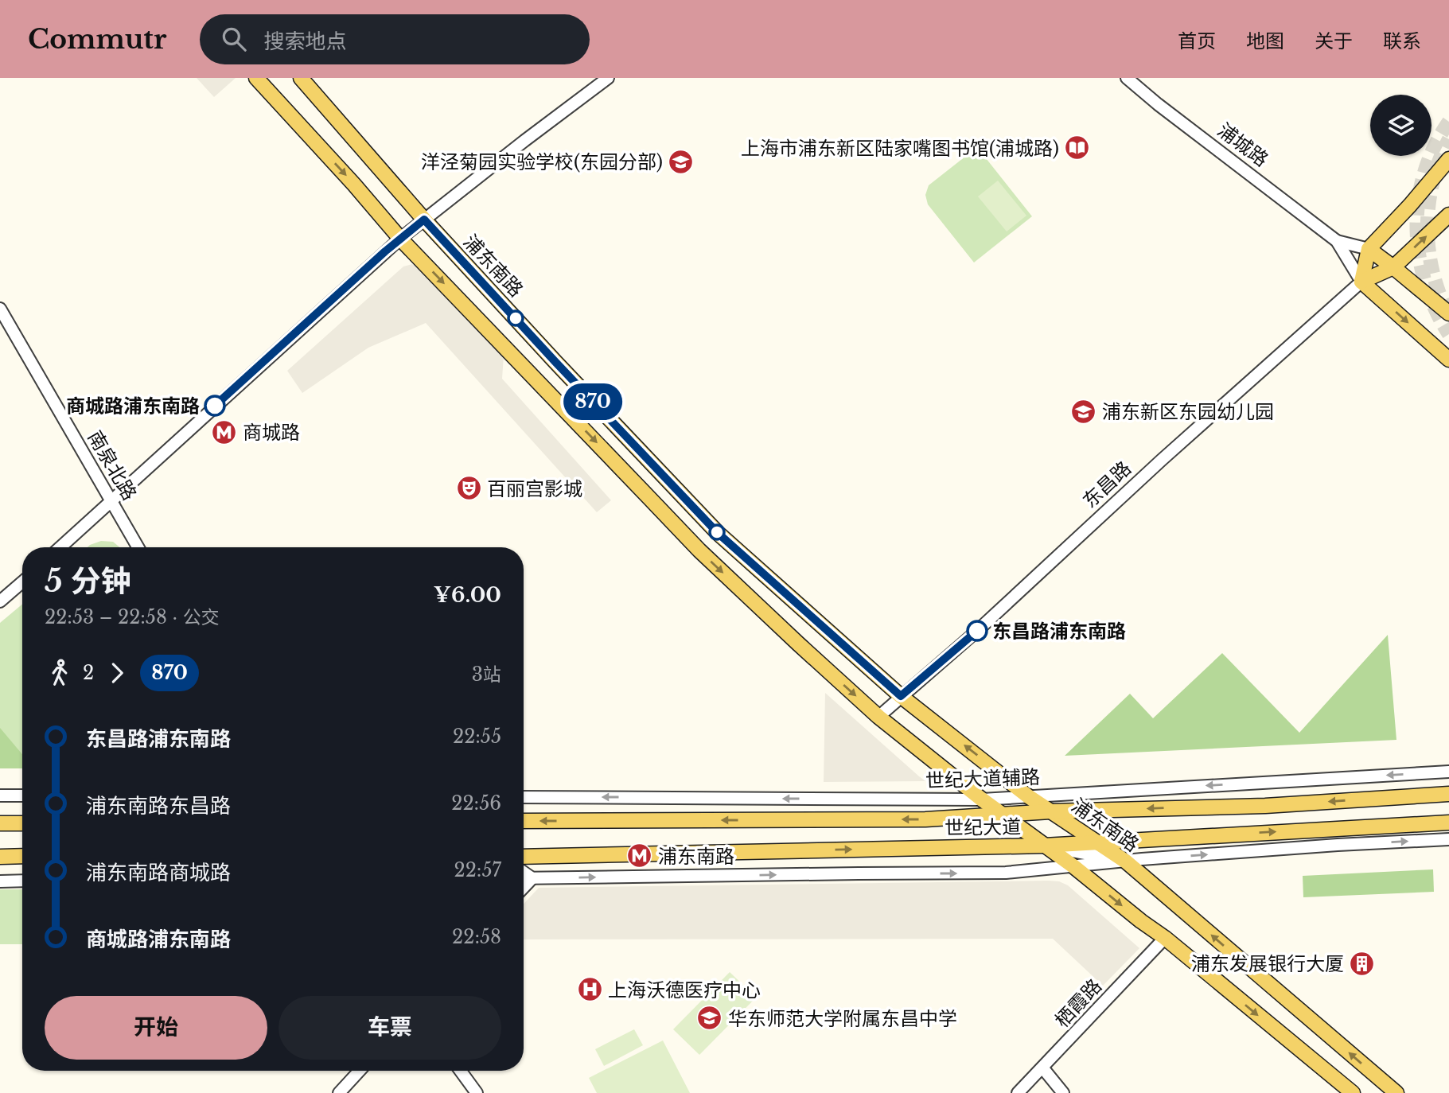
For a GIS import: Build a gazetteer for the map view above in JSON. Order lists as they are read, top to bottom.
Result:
{
  "streets": {
    "main road": [
      "浦城路",
      "浦东南路",
      "东昌路",
      "世纪大道"
    ],
    "street": ["南泉北路", "世纪大道辅路", "栖霞路"]
  },
  "crossings": [
    ["浦城路", "东昌路"],
    ["浦东南路", "东昌路"],
    ["浦东南路", "世纪大道辅路"],
    ["浦东南路", "世纪大道"]
  ],
  "places": {
    "library": ["上海市浦东新区陆家嘴图书馆(浦城路)"],
    "school or university": ["洋泾菊园实验学校(东园分部)", "浦东新区东园幼儿园", "华东师范大学附属东昌中学"],
    "other": ["商城路浦东南路", "东昌路浦东南路"],
    "metro station": ["商城路", "浦东南路"],
    "theatre": ["百丽宫影城"],
    "building": ["浦东发展银行大厦"],
    "hospital": ["上海沃德医疗中心"]
  },
  "lines": ["bus line 870"],
  "page": {
    "header": "Commutr",
    "search": "搜索地点",
    "nav": [
      "首页",
      "地图",
      "关于",
      "联系"
    ],
    "on_map": "870",
    "heading": ["5 分钟", "22:53 – 22:58 · 公交", "¥6.00"],
    "legs": ["2", "870", "3站"],
    "list": [
      {
        "name": "东昌路浦东南路",
        "value": "22:55"
      },
      {
        "name": "浦东南路东昌路",
        "value": "22:56"
      },
      {
        "name": "浦东南路商城路",
        "value": "22:57"
      },
      {
        "name": "商城路浦东南路",
        "value": "22:58"
      }
    ],
    "buttons": ["开始", "车票"]
  }
}
